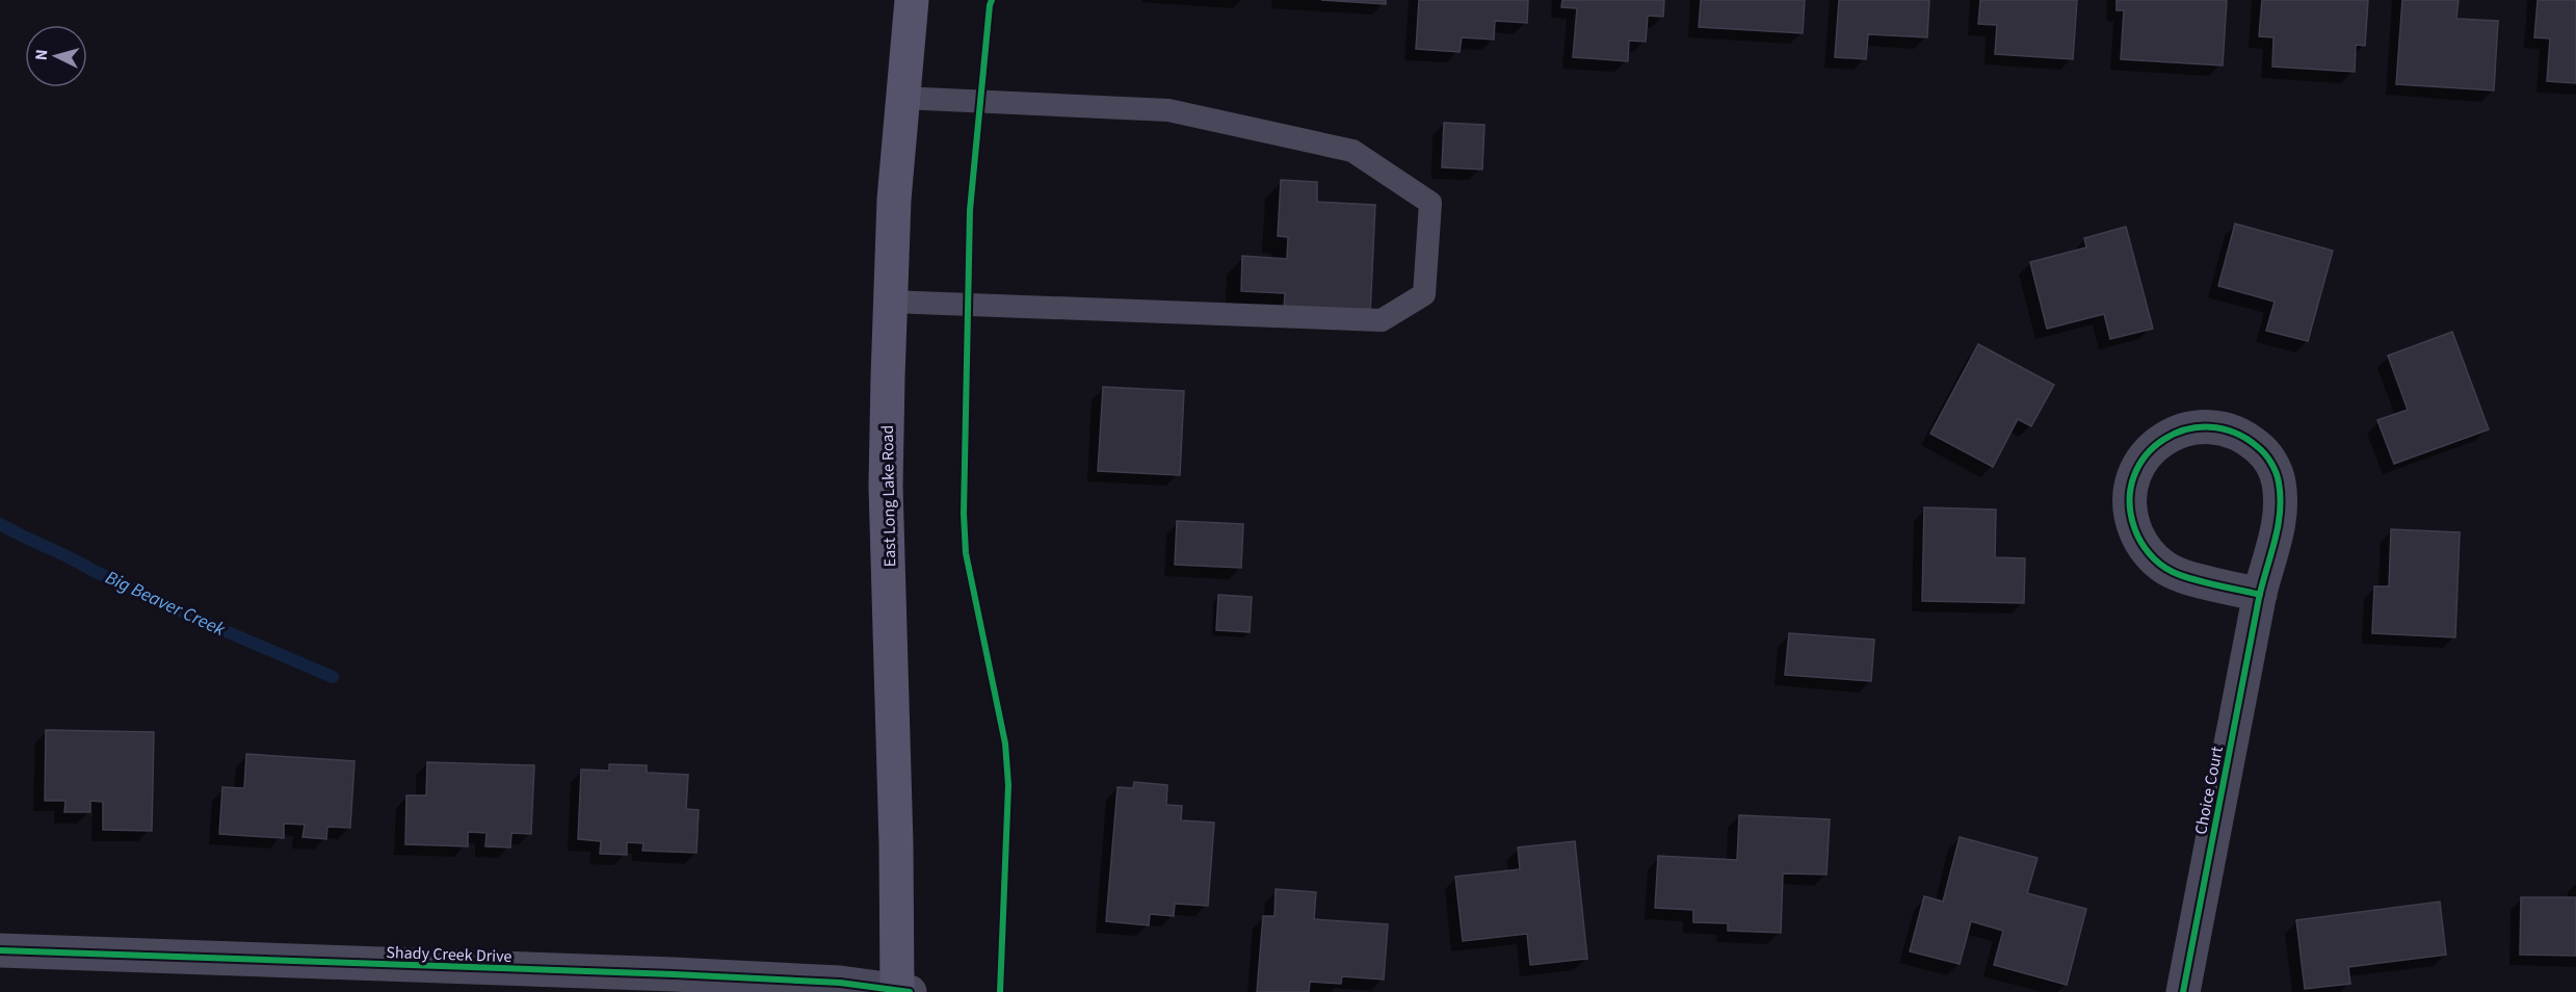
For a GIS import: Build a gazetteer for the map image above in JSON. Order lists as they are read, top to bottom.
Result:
{
  "streets": {
    "main road": ["East Long Lake Road"],
    "street": ["Choice Court", "Shady Creek Drive"]
  },
  "crossings": [
    ["East Long Lake Road", "Shady Creek Drive"]
  ],
  "water": ["Big Beaver Creek"],
  "north": "left"
}
